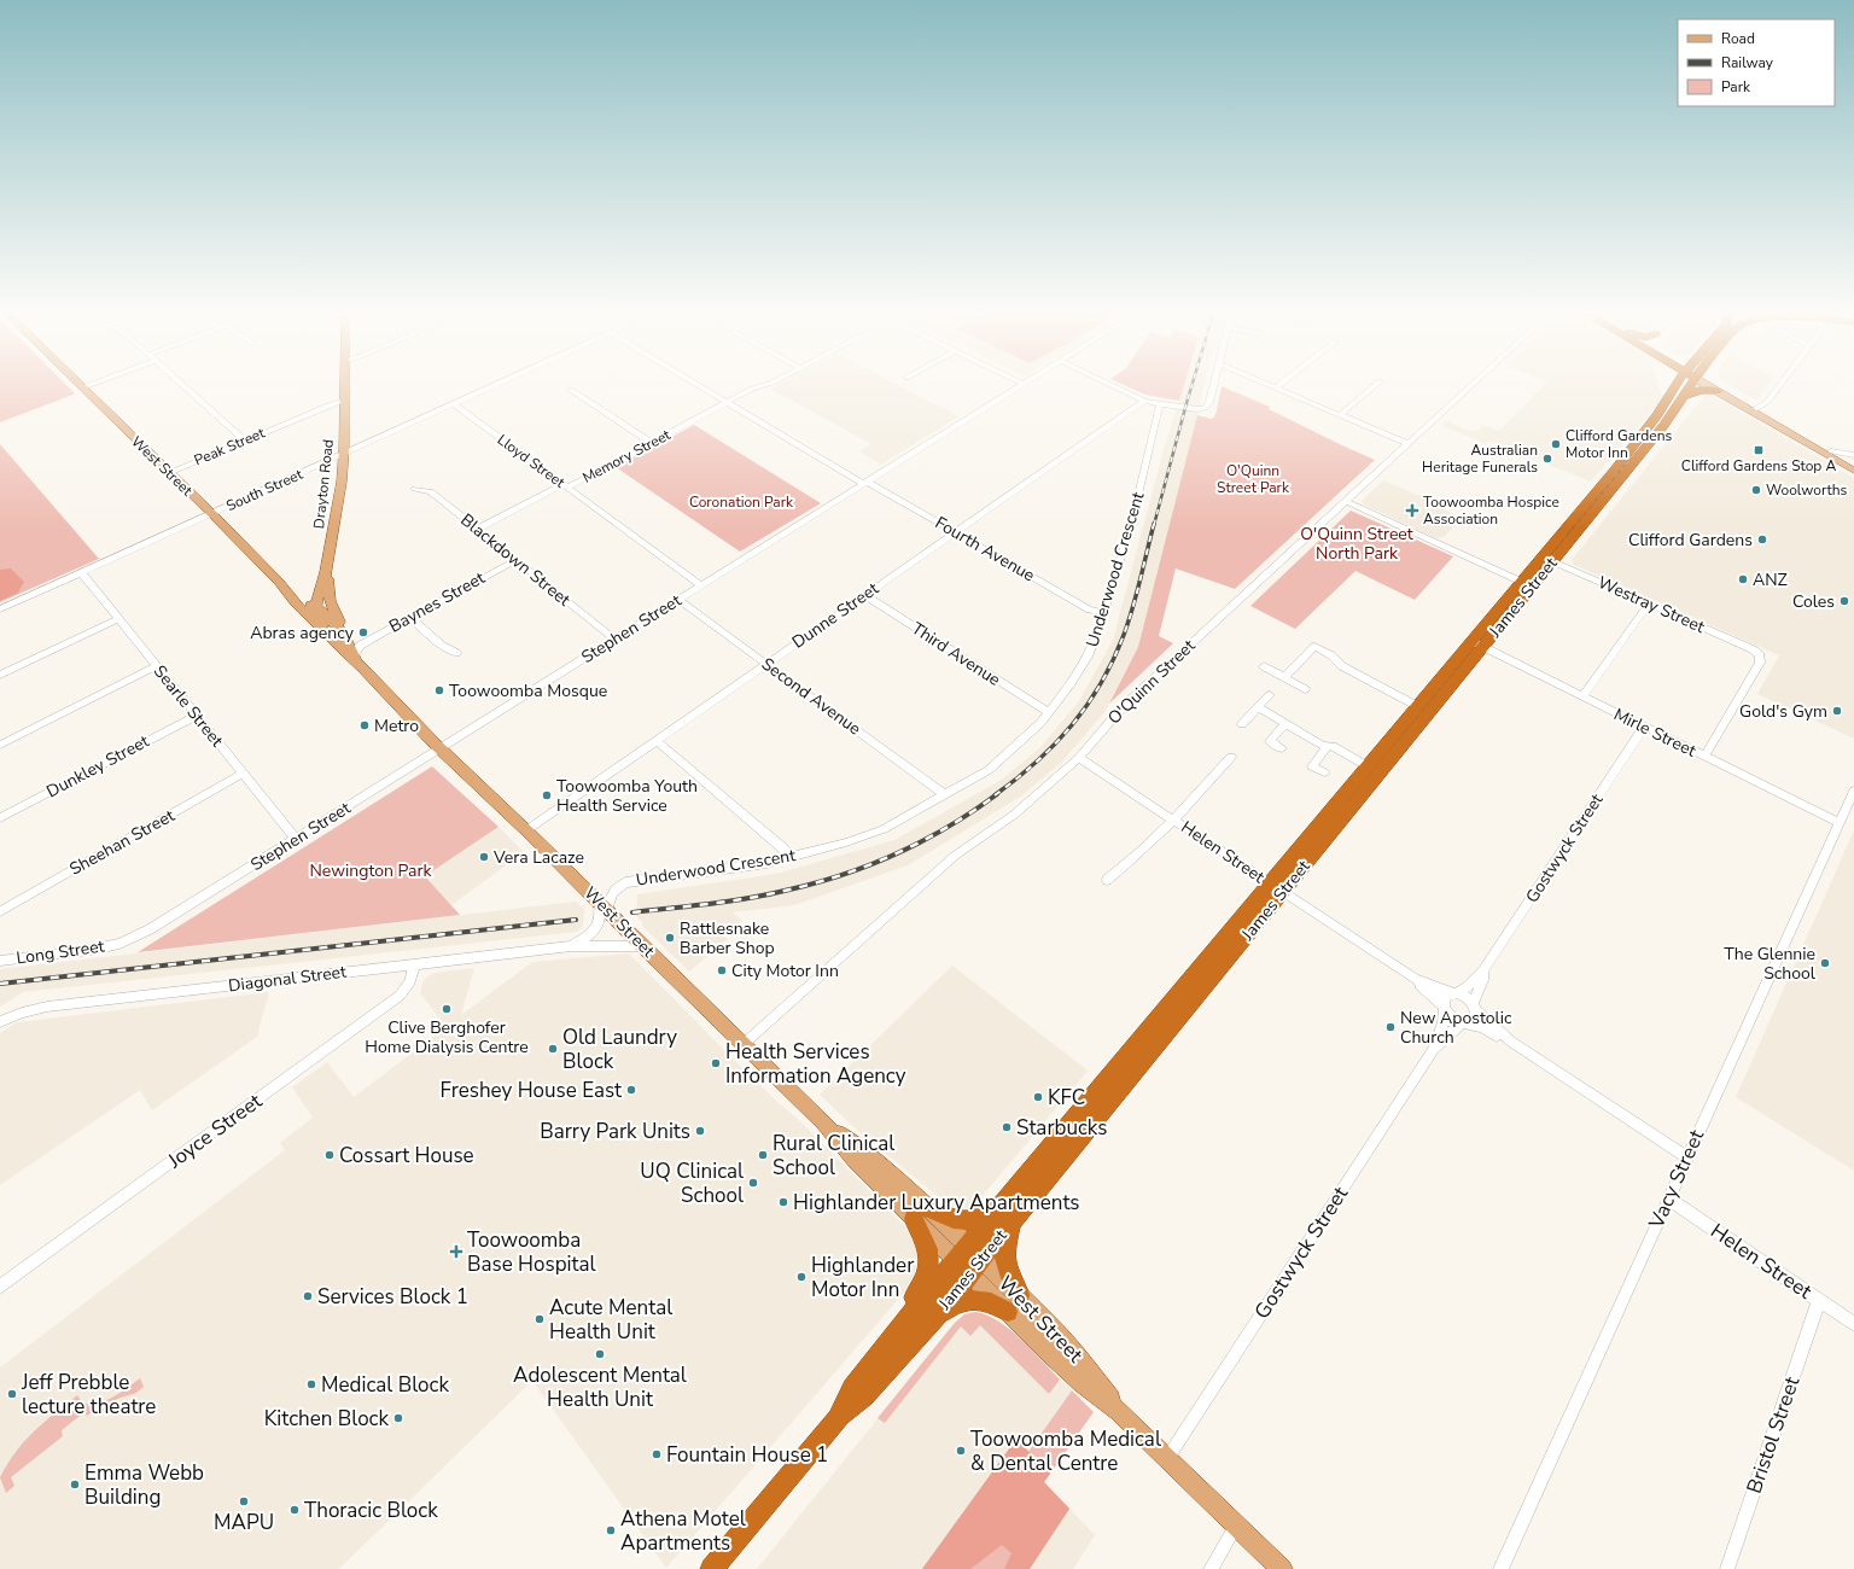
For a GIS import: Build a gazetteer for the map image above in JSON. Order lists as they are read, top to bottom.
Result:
{
  "streets": {
    "highway": ["James Street"],
    "main road": ["West Street", "Drayton Road"],
    "street": [
      "Peak Street",
      "Memory Street",
      "Lloyd Street",
      "South Street",
      "Fourth Avenue",
      "Blackdown Street",
      "Underwood Crescent",
      "Baynes Street",
      "Westray Street",
      "Dunne Street",
      "Stephen Street",
      "Third Avenue",
      "O'Quinn Street",
      "Second Avenue",
      "Searle Street",
      "Mirle Street",
      "Dunkley Street",
      "Sheehan Street",
      "Gostwyck Street",
      "Helen Street",
      "Long Street",
      "Diagonal Street",
      "Joyce Street",
      "Vacy Street",
      "Bristol Street"
    ]
  },
  "crossings": [
    ["Peak Street", "West Street"],
    ["Peak Street", "Drayton Road"],
    ["Memory Street", "Lloyd Street"],
    ["Memory Street", "Fourth Avenue"],
    ["Memory Street", "Blackdown Street"],
    ["Lloyd Street", "South Street"],
    ["Lloyd Street", "Stephen Street"],
    ["West Street", "South Street"],
    ["West Street", "Underwood Crescent"],
    ["West Street", "James Street"],
    ["West Street", "Baynes Street"],
    ["West Street", "Dunne Street"],
    ["West Street", "Stephen Street"],
    ["West Street", "O'Quinn Street"],
    ["West Street", "Gostwyck Street"],
    ["West Street", "Diagonal Street"],
    ["Drayton Road", "South Street"],
    ["South Street", "Searle Street"],
    ["Fourth Avenue", "Underwood Crescent"],
    ["Fourth Avenue", "Dunne Street"],
    ["Fourth Avenue", "Stephen Street"],
    ["Blackdown Street", "Baynes Street"],
    ["Blackdown Street", "Stephen Street"],
    ["Underwood Crescent", "Third Avenue"],
    ["Underwood Crescent", "Second Avenue"],
    ["Underwood Crescent", "Diagonal Street"],
    ["James Street", "Westray Street"],
    ["James Street", "Mirle Street"],
    ["James Street", "Helen Street"],
    ["Westray Street", "Mirle Street"],
    ["Dunne Street", "Third Avenue"],
    ["Dunne Street", "Second Avenue"],
    ["Stephen Street", "Second Avenue"],
    ["Stephen Street", "Searle Street"],
    ["Stephen Street", "Long Street"],
    ["O'Quinn Street", "Helen Street"],
    ["Searle Street", "Dunkley Street"],
    ["Searle Street", "Sheehan Street"],
    ["Mirle Street", "Gostwyck Street"],
    ["Mirle Street", "Vacy Street"],
    ["Gostwyck Street", "Helen Street"],
    ["Helen Street", "Vacy Street"],
    ["Helen Street", "Bristol Street"],
    ["Diagonal Street", "Joyce Street"]
  ],
  "parks": [
    "O'Quinn Street Park",
    "Coronation Park",
    "O'Quinn Street North Park",
    "Newington Park"
  ],
  "places": {
    "other": [
      "Clifford Gardens Motor Inn",
      "Australian Heritage Funerals",
      "Woolworths",
      "Clifford Gardens",
      "ANZ",
      "Coles",
      "Abras agency",
      "Toowoomba Mosque",
      "Gold's Gym",
      "Metro",
      "Toowoomba Youth Health Service",
      "Vera Lacaze",
      "Rattlesnake Barber Shop",
      "The Glennie School",
      "City Motor Inn",
      "Clive Berghofer Home Dialysis Centre",
      "New Apostolic Church",
      "Old Laundry Block",
      "Health Services Information Agency",
      "Freshey House East",
      "KFC",
      "Starbucks",
      "Barry Park Units",
      "Cossart House",
      "Rural Clinical School",
      "UQ Clinical School",
      "Highlander Luxury Apartments",
      "Highlander Motor Inn",
      "Services Block 1",
      "Acute Mental Health Unit",
      "Adolescent Mental Health Unit",
      "Medical Block",
      "Jeff Prebble lecture theatre",
      "Kitchen Block",
      "Toowoomba Medical & Dental Centre",
      "Fountain House 1",
      "Emma Webb Building",
      "MAPU",
      "Thoracic Block",
      "Athena Motel Apartments"
    ],
    "transit": ["Clifford Gardens Stop A"],
    "health": ["Toowoomba Hospice Association", "Toowoomba Base Hospital"]
  },
  "legend": ["Road", "Railway", "Park"]
}
